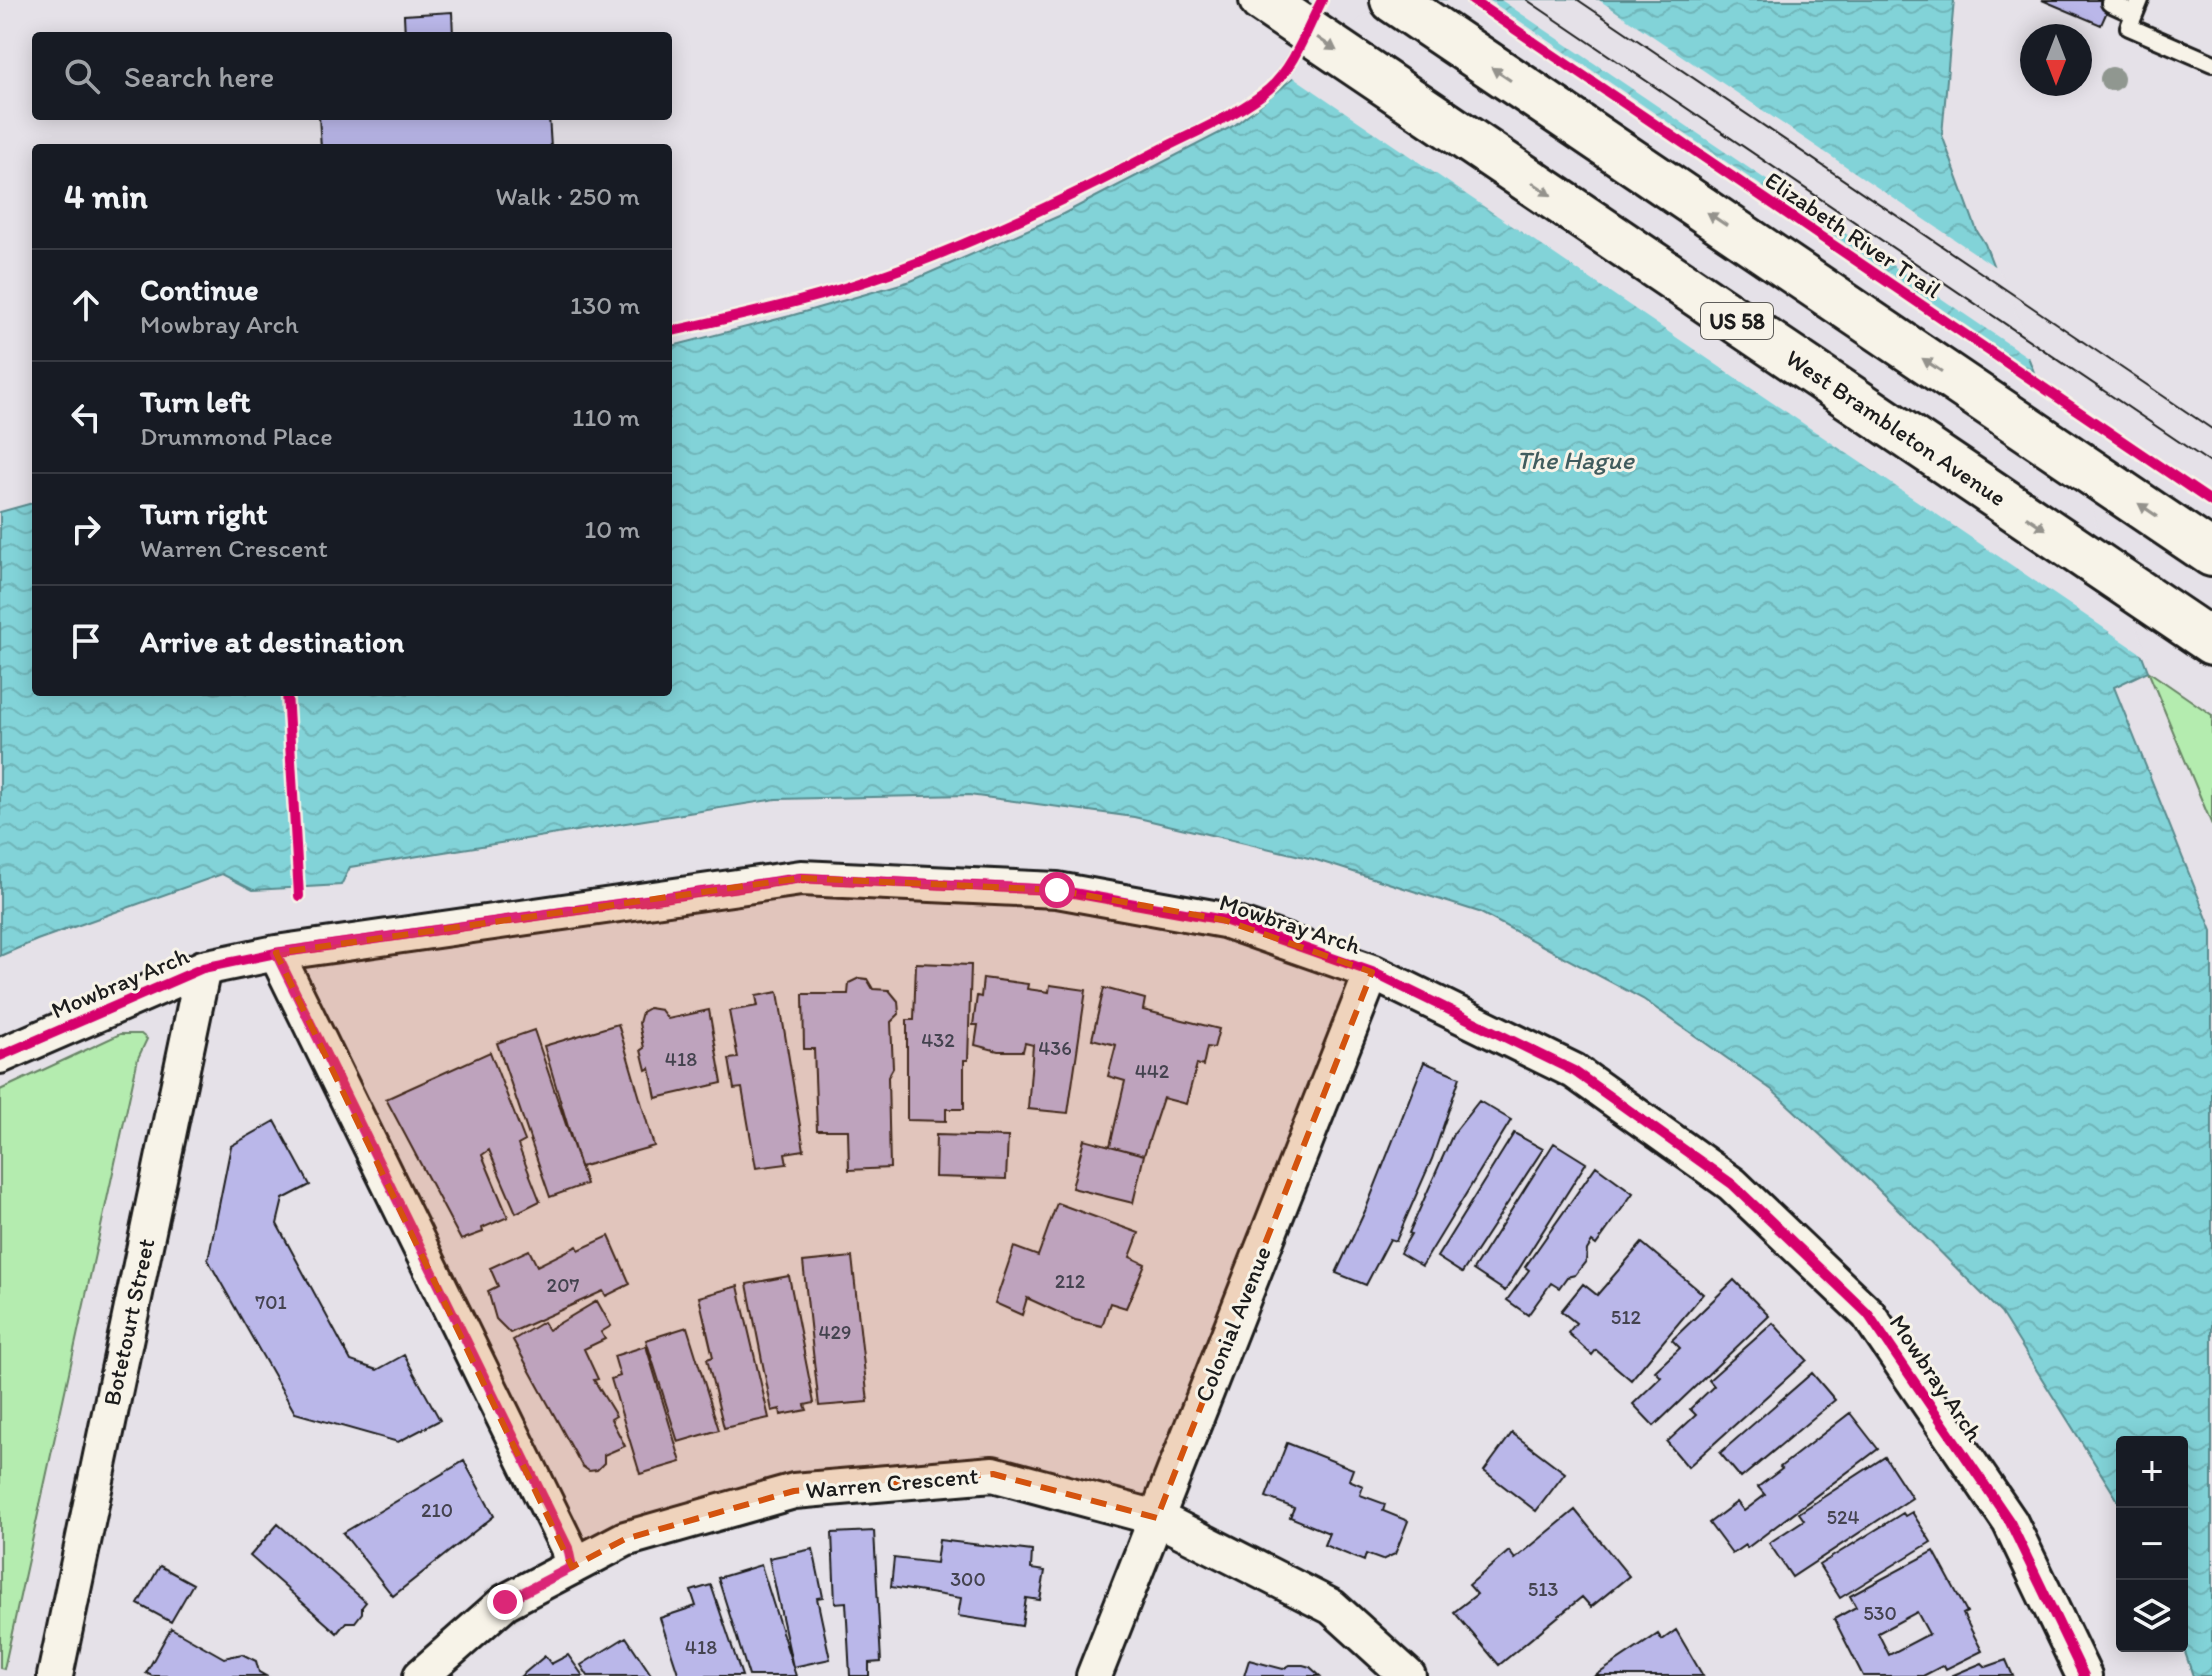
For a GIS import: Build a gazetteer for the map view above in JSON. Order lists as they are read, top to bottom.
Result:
{
  "streets": {
    "main road": ["US 58", "West Brambleton Avenue"],
    "street": [
      "Mowbray Arch",
      "Botetourt Street",
      "Colonial Avenue",
      "Warren Crescent"
    ],
    "cycle path": ["Elizabeth River Trail"]
  },
  "crossings": [
    ["Mowbray Arch", "Botetourt Street"],
    ["Mowbray Arch", "Colonial Avenue"],
    ["Colonial Avenue", "Warren Crescent"]
  ],
  "water": ["The Hague"],
  "house_numbers": [
    "432",
    "436",
    "418",
    "442",
    "212",
    "207",
    "701",
    "512",
    "429",
    "210",
    "524",
    "300",
    "513",
    "530",
    "418"
  ],
  "north": "bottom",
  "page": {
    "search": "Search here",
    "heading": ["4 min", "Walk · 250 m"],
    "list": [
      ["Continue", "Mowbray Arch", "130 m"],
      ["Turn left", "Drummond Place", "110 m"],
      ["Turn right", "Warren Crescent", "10 m"],
      "Arrive at destination"
    ],
    "map_buttons": ["+", "−"]
  }
}
